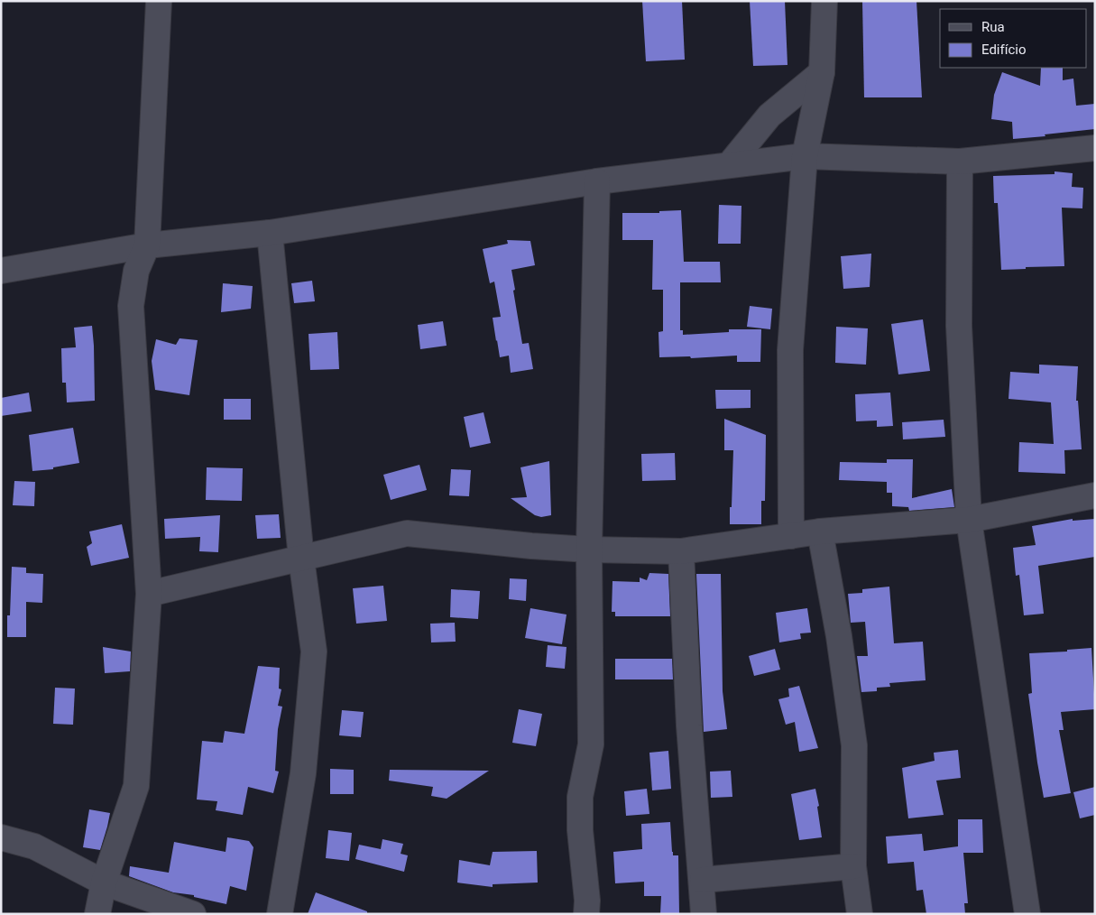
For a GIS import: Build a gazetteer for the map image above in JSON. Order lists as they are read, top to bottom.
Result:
{
  "legend": ["Rua", "Edifício"]
}
